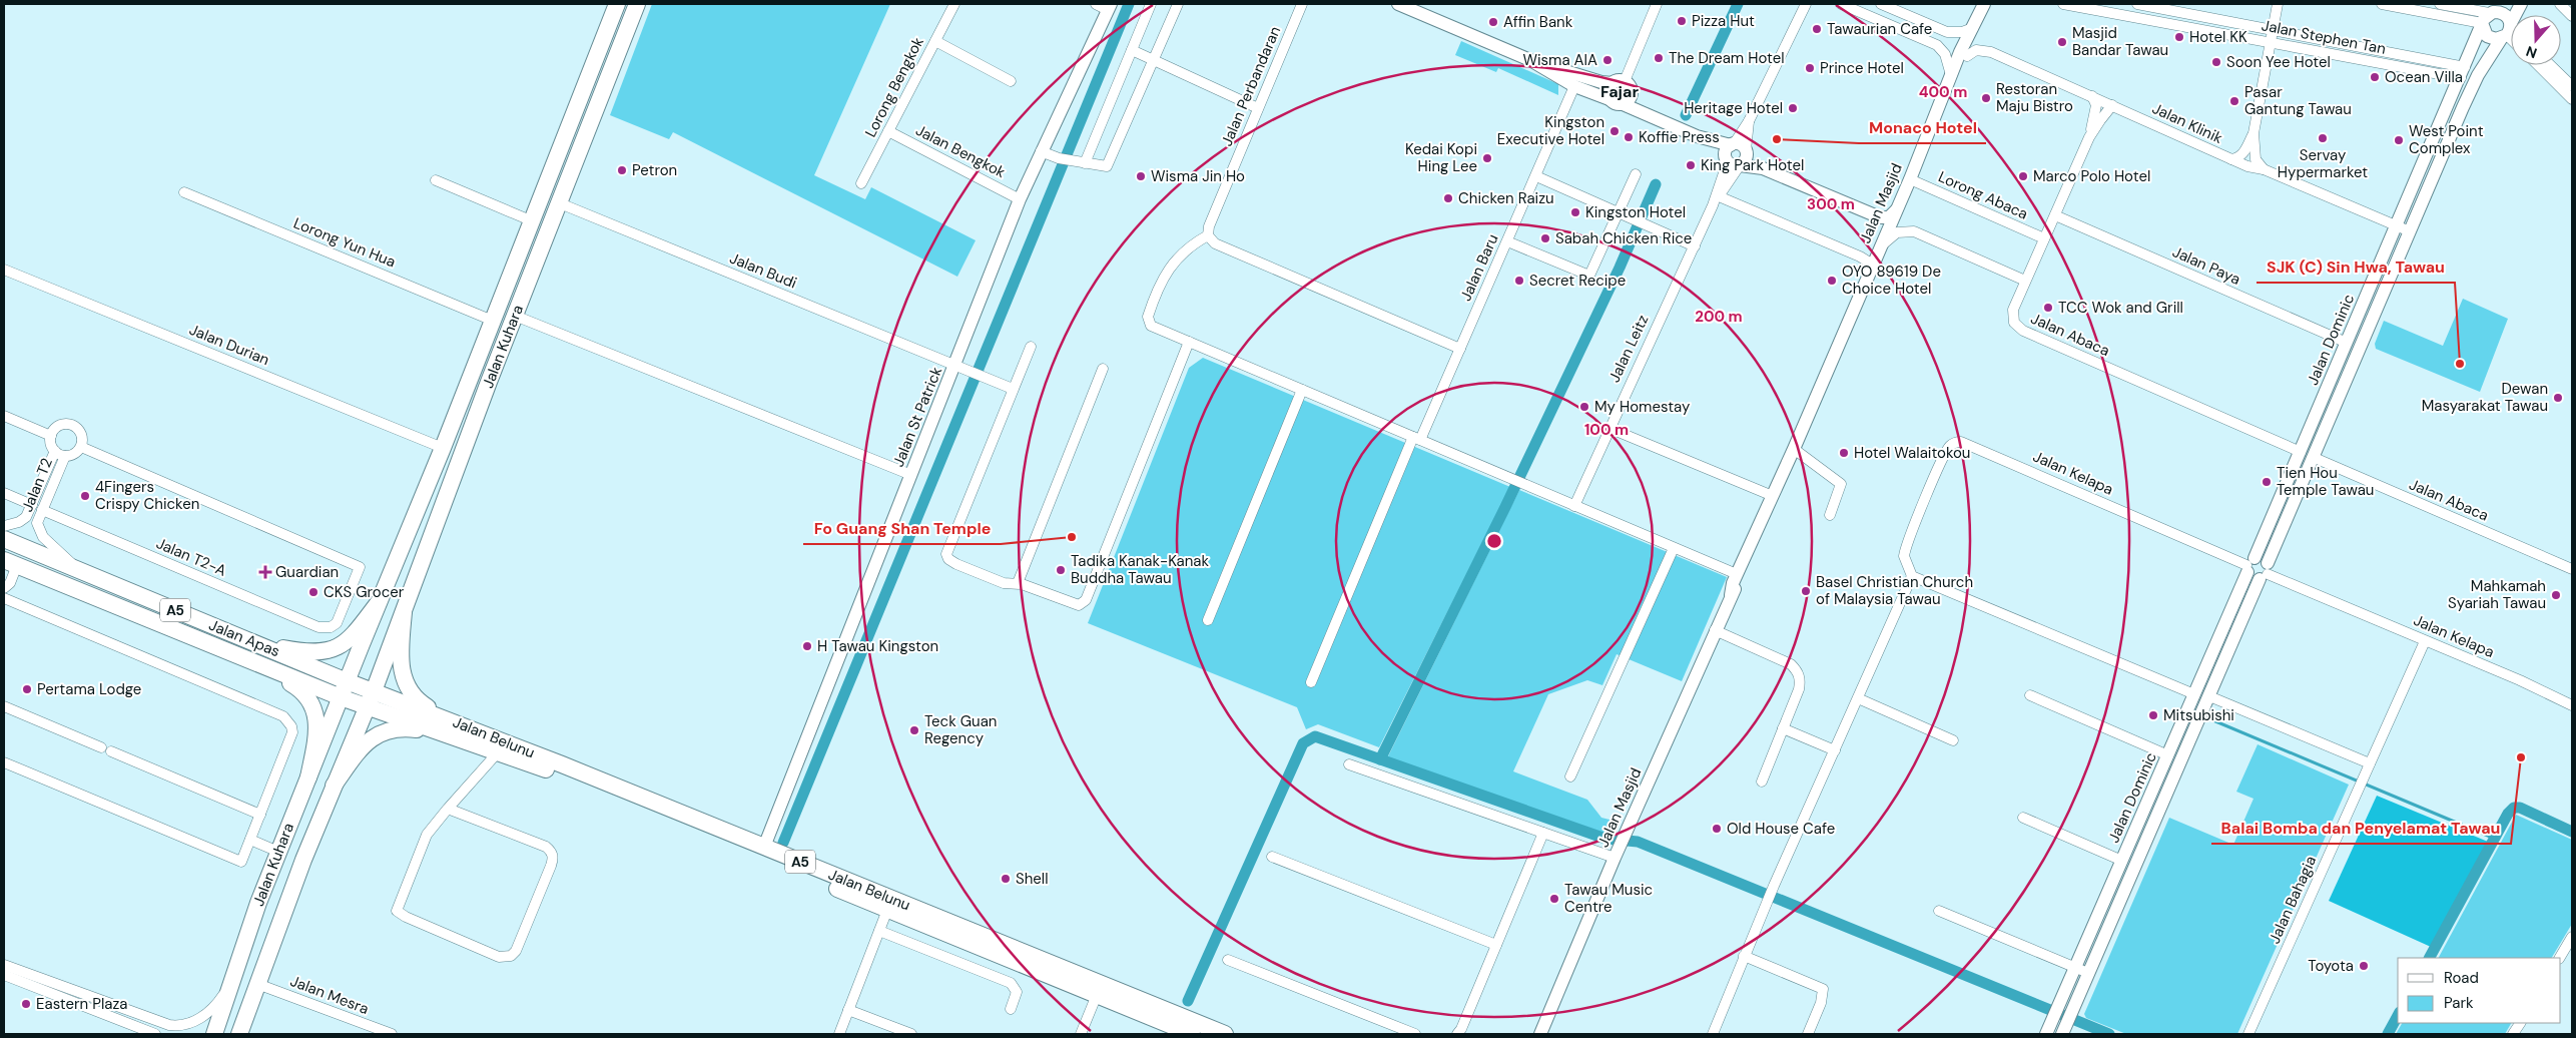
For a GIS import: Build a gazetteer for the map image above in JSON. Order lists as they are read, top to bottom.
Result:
{
  "streets": {
    "main road": [
      "Jalan Kuhara",
      "A5",
      "Jalan Apas",
      "Jalan Belunu"
    ],
    "street": [
      "Jalan Stephen Tan",
      "Jalan Perbandaran",
      "Lorong Bengkok",
      "Jalan Klinik",
      "Jalan Bengkok",
      "Lorong Abaca",
      "Jalan Masjid",
      "Lorong Yun Hua",
      "Jalan Paya",
      "Jalan Baru",
      "Jalan Budi",
      "Jalan Abaca",
      "Jalan Dominic",
      "Jalan Durian",
      "Jalan Leitz",
      "Jalan St Patrick",
      "Jalan Kelapa",
      "Jalan T2",
      "Jalan T2-A",
      "Jalan Bahagia",
      "Jalan Mesra"
    ]
  },
  "crossings": [
    ["Jalan Stephen Tan", "Jalan Dominic"],
    ["Lorong Bengkok", "Jalan Bengkok"],
    ["Jalan Klinik", "Jalan Dominic"],
    ["Jalan Bengkok", "Jalan St Patrick"],
    ["Lorong Abaca", "Jalan Masjid"],
    ["Lorong Abaca", "Jalan Abaca"],
    ["Lorong Yun Hua", "Jalan Kuhara"],
    ["Jalan Paya", "Jalan Abaca"],
    ["Jalan Paya", "Jalan Dominic"],
    ["Jalan Budi", "Jalan Kuhara"],
    ["Jalan Budi", "Jalan St Patrick"],
    ["Jalan Abaca", "Jalan Dominic"],
    ["Jalan Dominic", "Jalan Kelapa"],
    ["Jalan Durian", "Jalan Kuhara"],
    ["Jalan Kuhara", "Jalan Apas"],
    ["Jalan Kuhara", "Jalan Belunu"],
    ["Jalan Kuhara", "Jalan Mesra"],
    ["Jalan St Patrick", "Jalan Belunu"],
    ["Jalan Kelapa", "Jalan Bahagia"],
    ["Jalan T2", "Jalan T2-A"],
    ["Jalan T2", "Jalan Apas"],
    ["Jalan Apas", "Jalan Belunu"]
  ],
  "districts": ["Fajar"],
  "places": {
    "other": [
      "Pizza Hut",
      "Affin Bank",
      "Tawaurian Cafe",
      "Hotel KK",
      "Masjid Bandar Tawau",
      "The Dream Hotel",
      "Wisma AIA",
      "Soon Yee Hotel",
      "Prince Hotel",
      "Ocean Villa",
      "Restoran Maju Bistro",
      "Pasar Gantung Tawau",
      "Heritage Hotel",
      "Kingston Executive Hotel",
      "Koffie Press",
      "Servay Hypermarket",
      "Monaco Hotel",
      "West Point Complex",
      "Kedai Kopi Hing Lee",
      "King Park Hotel",
      "Petron",
      "Wisma Jin Ho",
      "Marco Polo Hotel",
      "Chicken Raizu",
      "Kingston Hotel",
      "Sabah Chicken Rice",
      "Secret Recipe",
      "OYO 89619 De Choice Hotel",
      "TCC Wok and Grill",
      "SJK (C) Sin Hwa, Tawau",
      "Dewan Masyarakat Tawau",
      "My Homestay",
      "Hotel Walaitokou",
      "Tien Hou Temple Tawau",
      "4Fingers Crispy Chicken",
      "Fo Guang Shan Temple",
      "Tadika Kanak-Kanak Buddha Tawau",
      "Basel Christian Church of Malaysia Tawau",
      "CKS Grocer",
      "Mahkamah Syariah Tawau",
      "H Tawau Kingston",
      "Pertama Lodge",
      "Mitsubishi",
      "Teck Guan Regency",
      "Balai Bomba dan Penyelamat Tawau",
      "Old House Cafe",
      "Shell",
      "Tawau Music Centre",
      "Toyota",
      "Eastern Plaza"
    ],
    "health": ["Guardian"]
  },
  "legend": ["Road", "Park"],
  "north": "bottom",
  "rings": [
    "400 m",
    "300 m",
    "200 m",
    "100 m"
  ]
}
